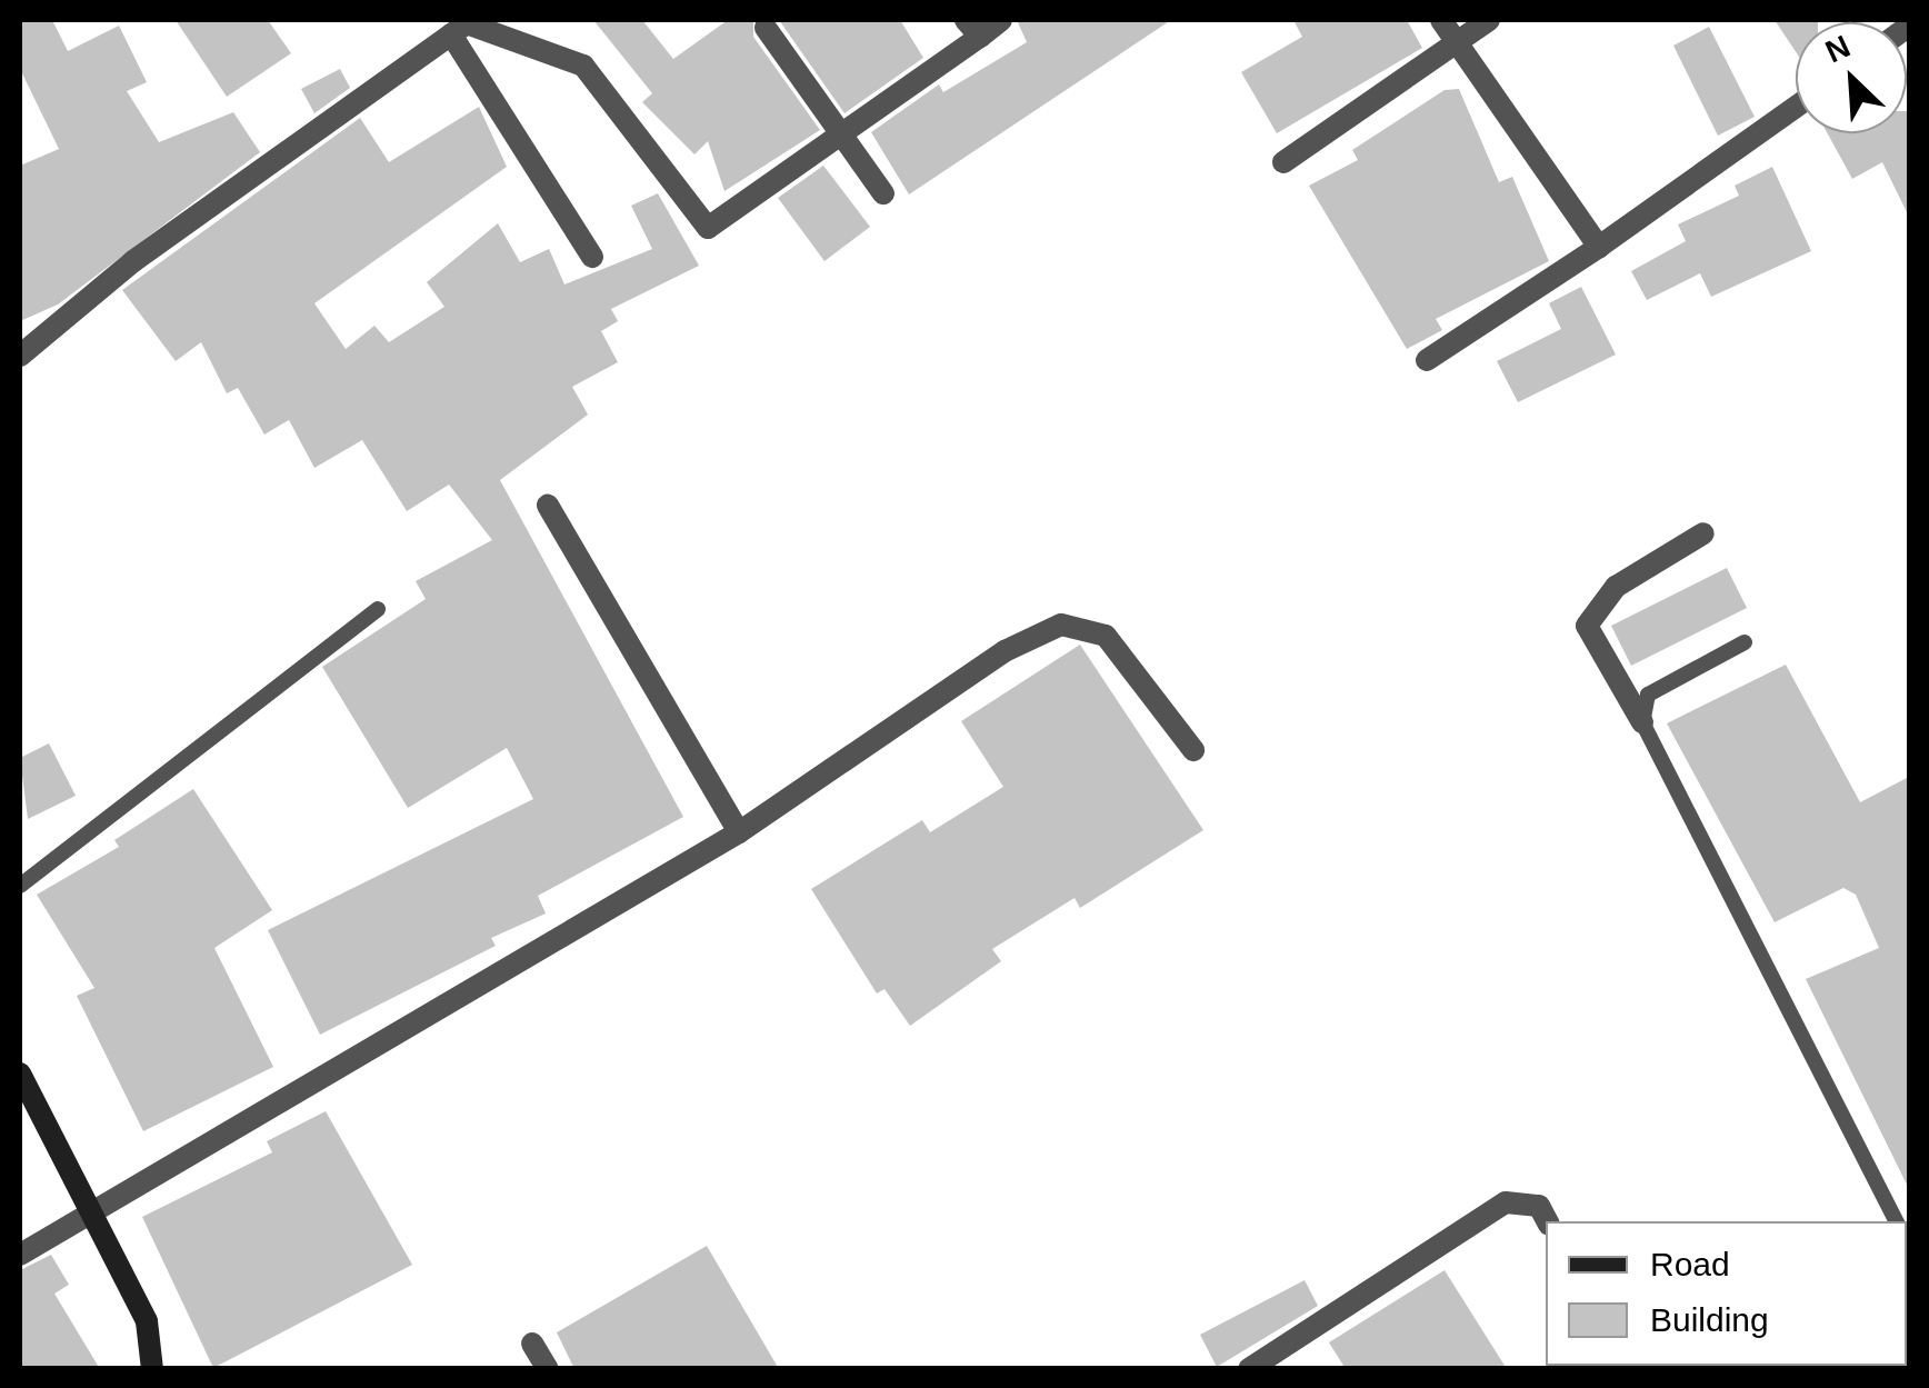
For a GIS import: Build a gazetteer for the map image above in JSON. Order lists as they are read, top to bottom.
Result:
{
  "legend": ["Road", "Building"],
  "north": "top left"
}
